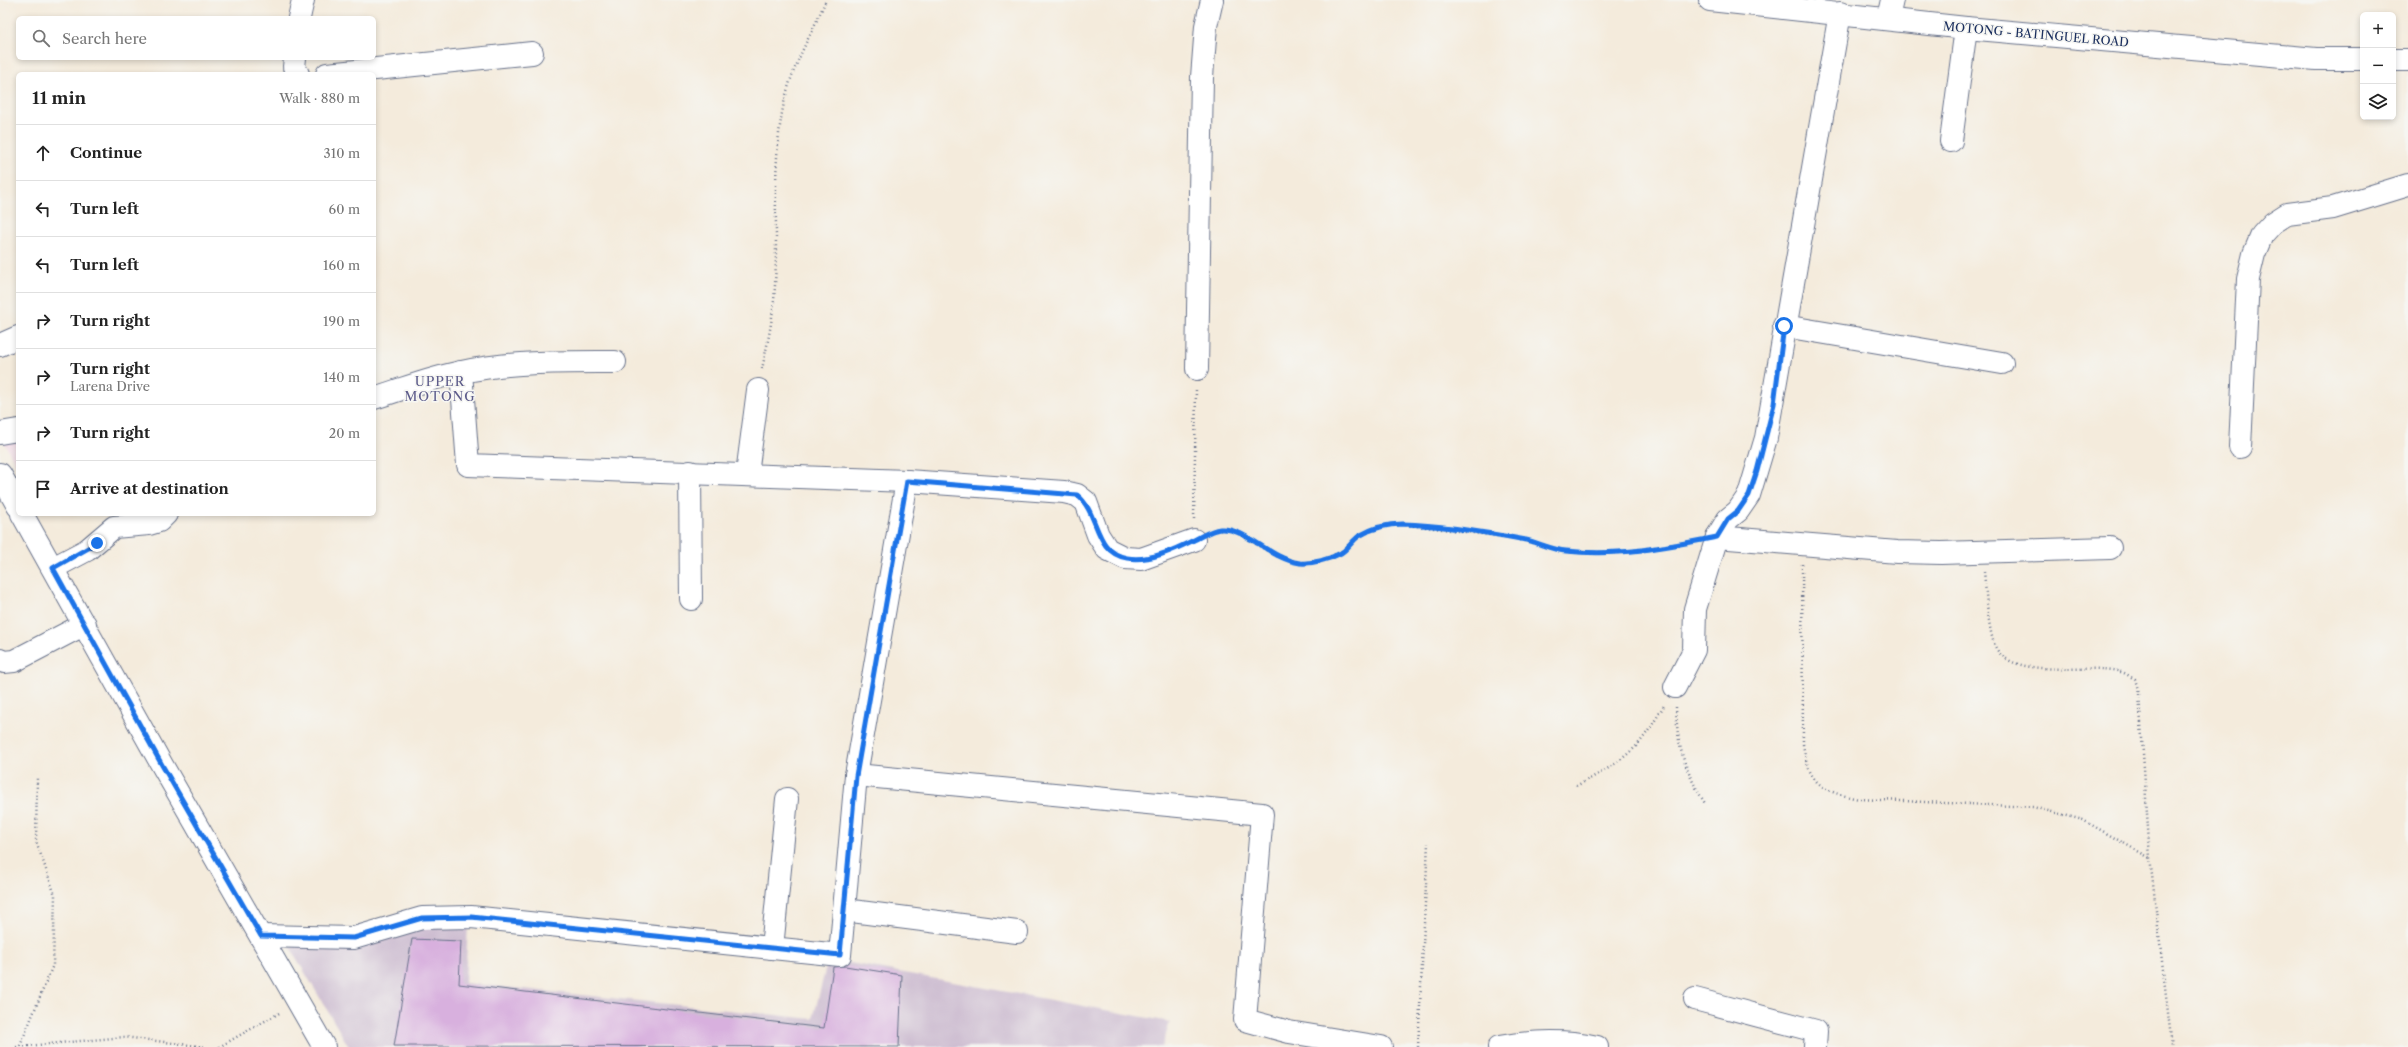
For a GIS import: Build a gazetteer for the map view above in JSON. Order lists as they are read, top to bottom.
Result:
{
  "streets": {
    "street": ["MOTONG - BATINGUEL ROAD"]
  },
  "districts": ["UPPER MOTONG"],
  "page": {
    "map_buttons": ["+", "−"],
    "search": "Search here",
    "heading": ["11 min", "Walk · 880 m"],
    "list": [
      ["Continue", "310 m"],
      ["Turn left", "60 m"],
      ["Turn left", "160 m"],
      ["Turn right", "190 m"],
      ["Turn right", "Larena Drive", "140 m"],
      ["Turn right", "20 m"],
      "Arrive at destination"
    ]
  }
}
